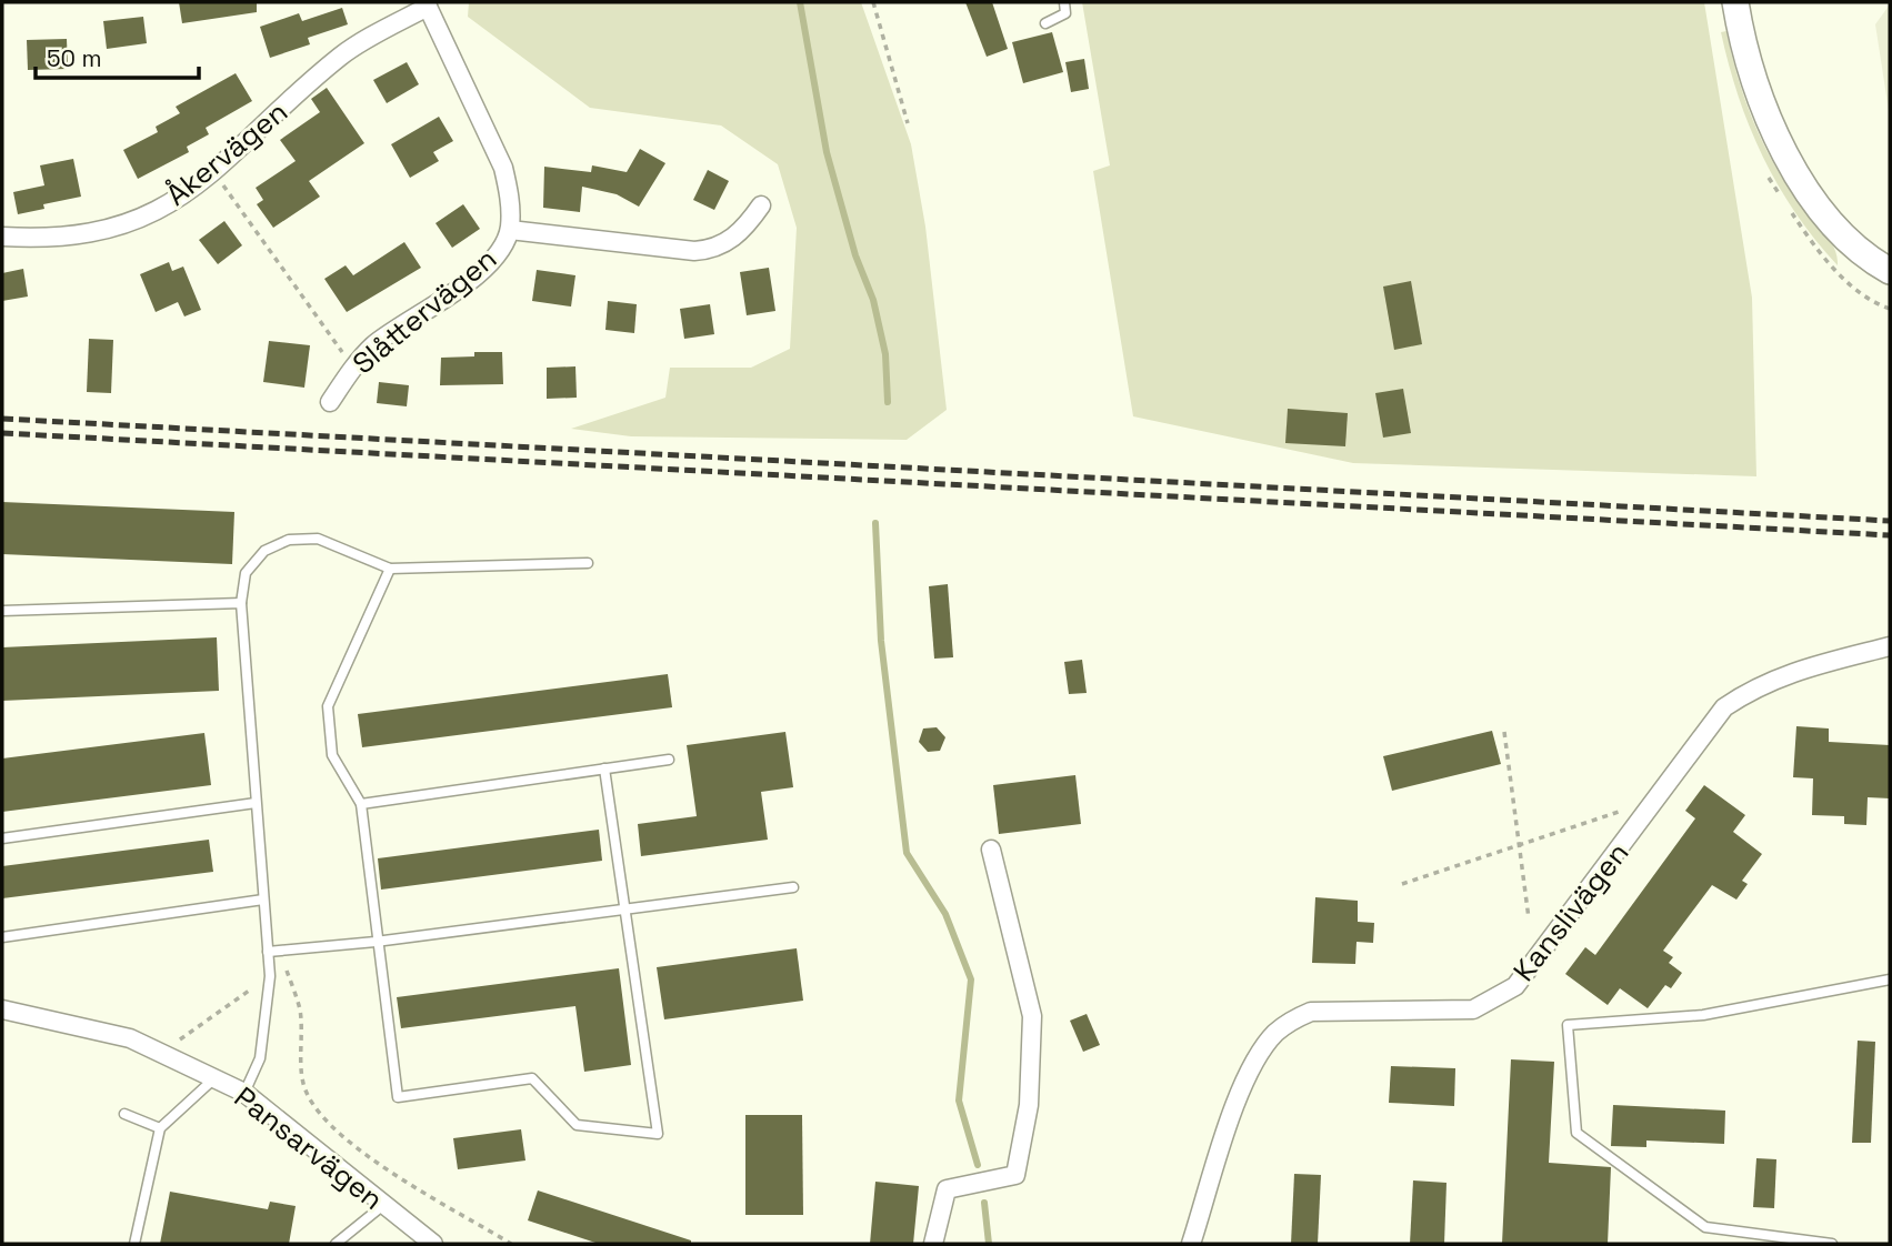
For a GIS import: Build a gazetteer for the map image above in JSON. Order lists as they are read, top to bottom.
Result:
{
  "streets": {
    "street": [
      "Åkervägen",
      "Slåttervägen",
      "Kanslivägen",
      "Pansarvägen"
    ]
  },
  "crossings": [
    ["Åkervägen", "Slåttervägen"]
  ],
  "scale_bar": "50 m"
}
